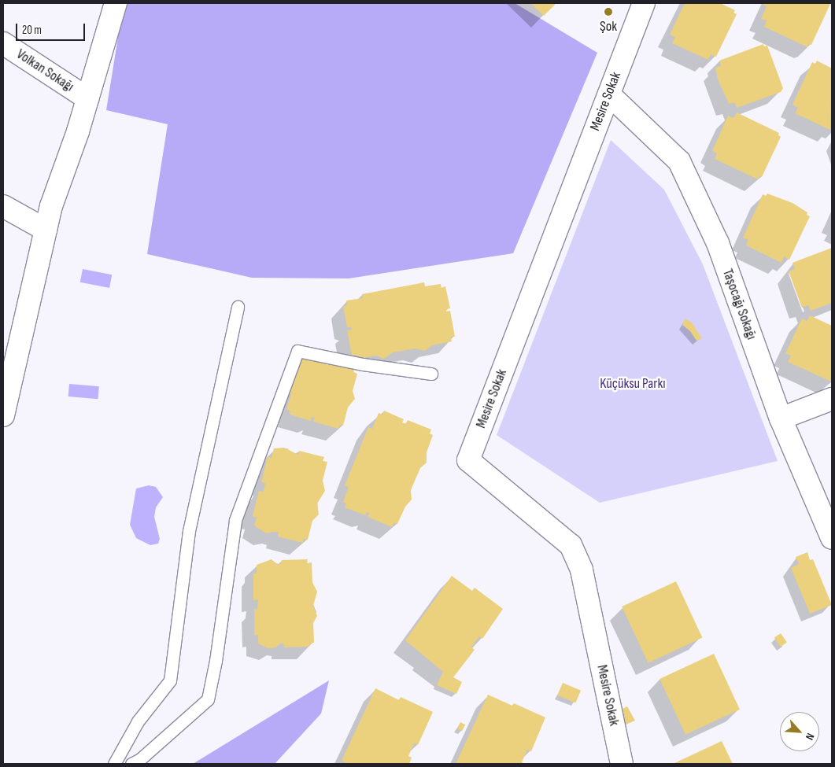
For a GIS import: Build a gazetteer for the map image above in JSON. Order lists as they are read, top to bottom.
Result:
{
  "streets": {
    "street": ["Volkan Sokağı", "Mesire Sokak", "Taşocağı Sokağı"]
  },
  "crossings": [
    ["Mesire Sokak", "Taşocağı Sokağı"]
  ],
  "parks": ["Küçüksu Parkı"],
  "places": ["Şok"],
  "scale_bar": "20 m",
  "north": "bottom right"
}
